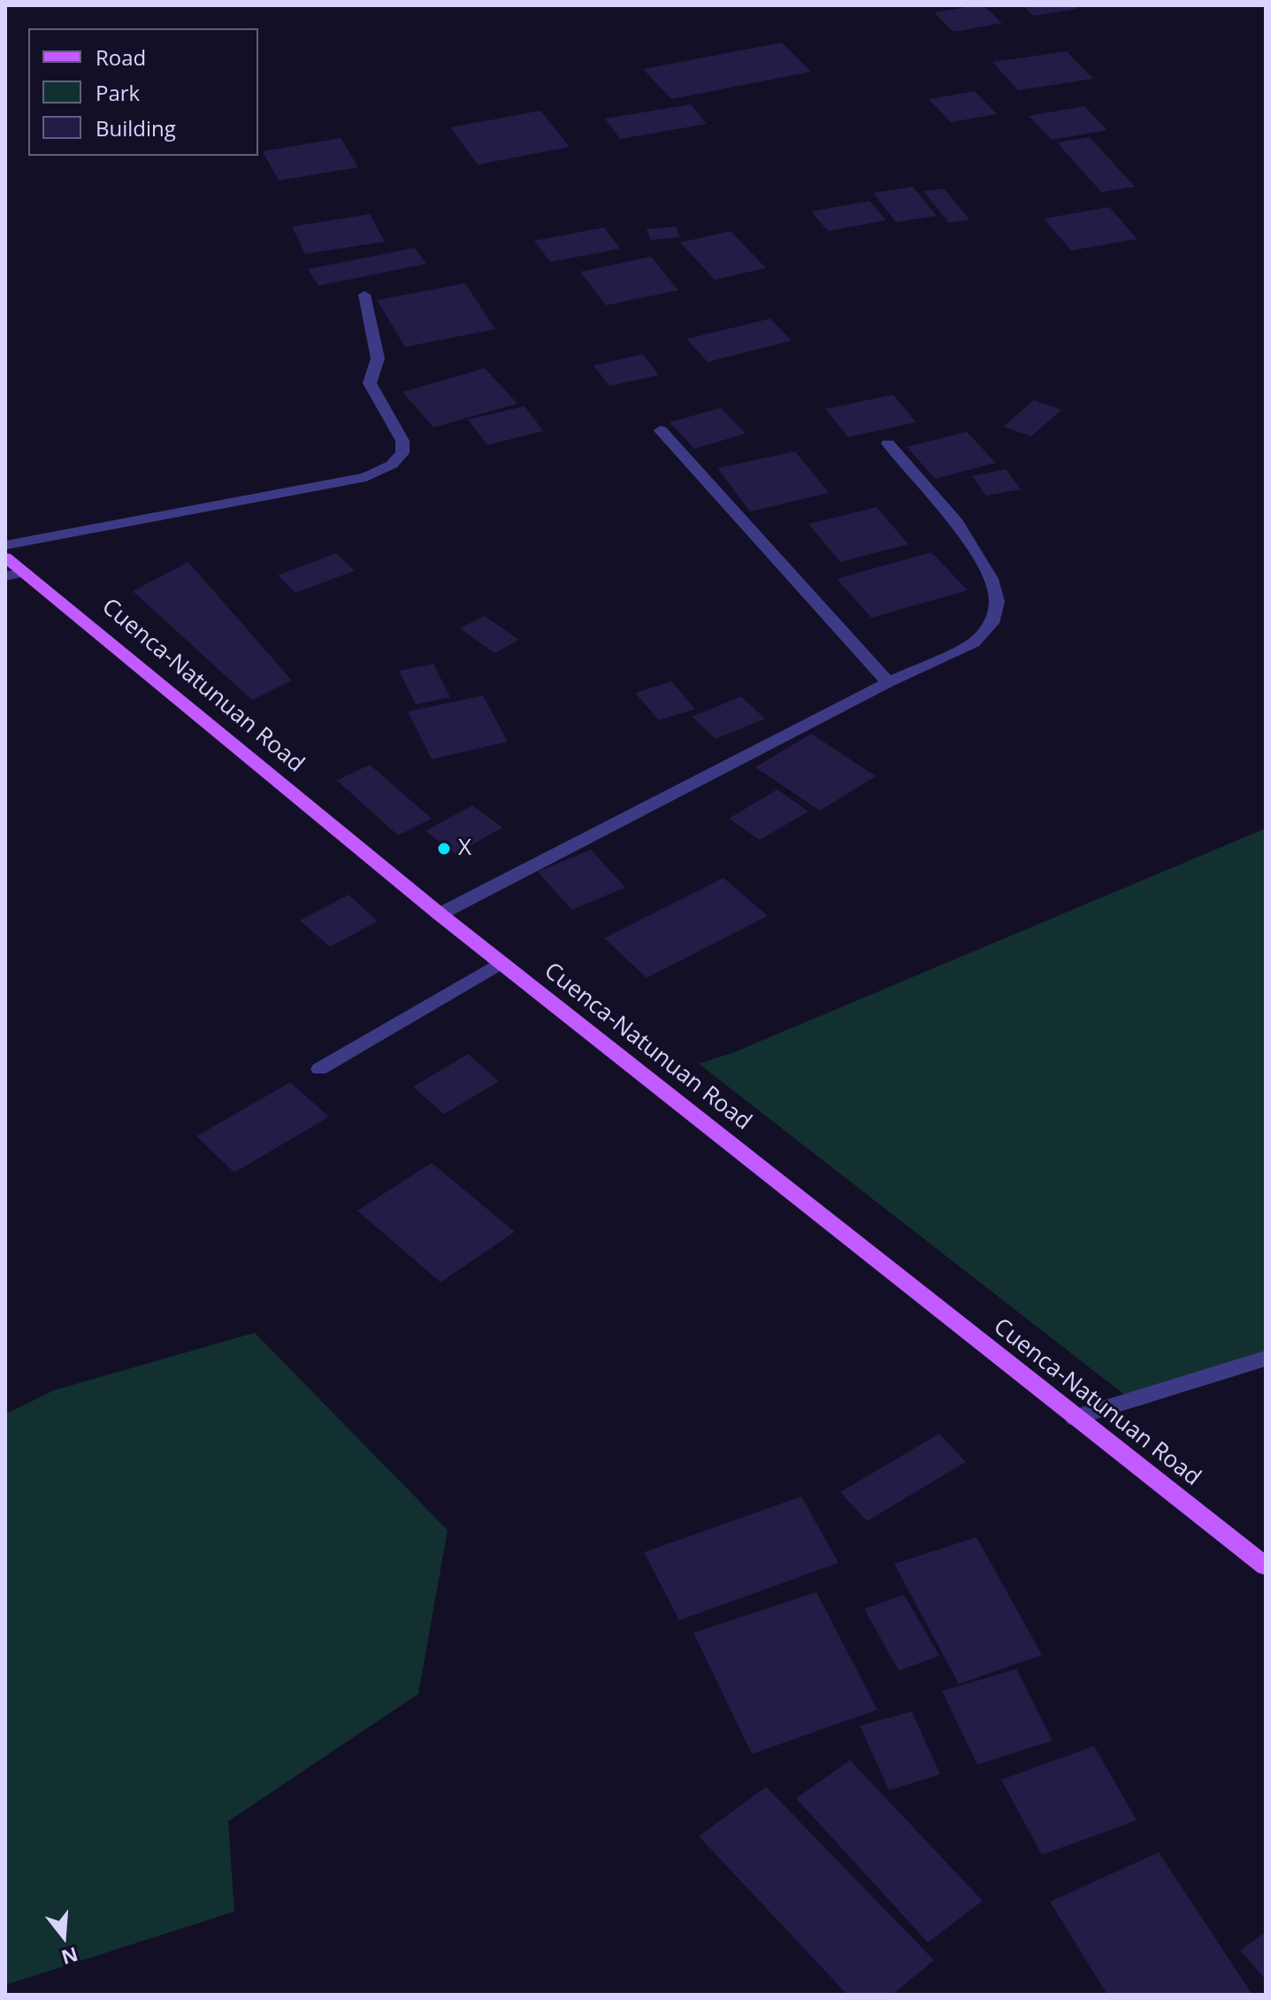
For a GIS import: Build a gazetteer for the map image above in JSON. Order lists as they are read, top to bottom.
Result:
{
  "streets": {
    "main road": ["Cuenca-Natunuan Road"]
  },
  "places": ["X"],
  "legend": ["Road", "Park", "Building"],
  "north": "bottom"
}
